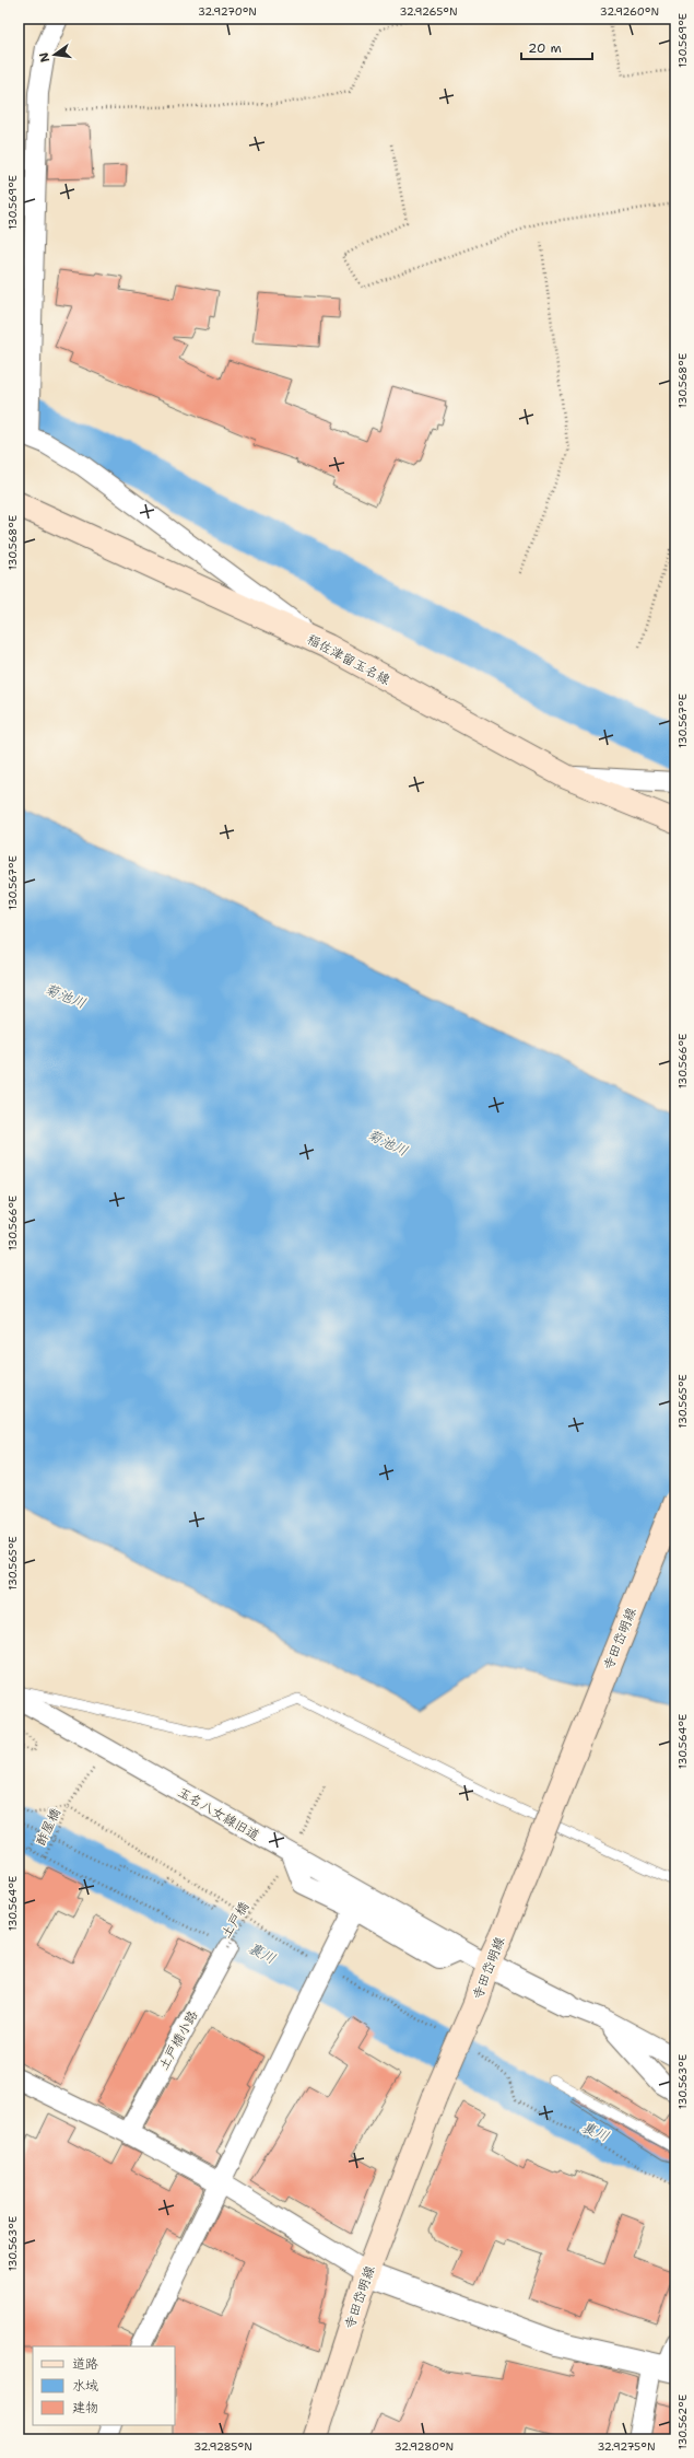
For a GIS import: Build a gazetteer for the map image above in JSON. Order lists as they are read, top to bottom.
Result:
{
  "streets": {
    "main road": ["稲佐津留玉名線", "寺田岱明線"],
    "street": ["玉名八女線旧道", "土戸橋小路"],
    "path": ["酢屋橋", "土戸橋"]
  },
  "crossings": [
    ["寺田岱明線", "玉名八女線旧道"],
    ["玉名八女線旧道", "酢屋橋"],
    ["玉名八女線旧道", "土戸橋"],
    ["土戸橋", "土戸橋小路"]
  ],
  "water": ["菊池川", "裏川"],
  "legend": ["道路", "水域", "建物"],
  "scale_bar": "20 m",
  "north": "left",
  "coordinates": [
    "32.9270°N",
    "32.9265°N",
    "32.9260°N",
    "130.569°E",
    "130.568°E",
    "130.567°E",
    "130.566°E",
    "130.565°E",
    "130.564°E",
    "130.563°E",
    "130.562°E",
    "32.9285°N",
    "32.9280°N",
    "32.9275°N"
  ]
}
